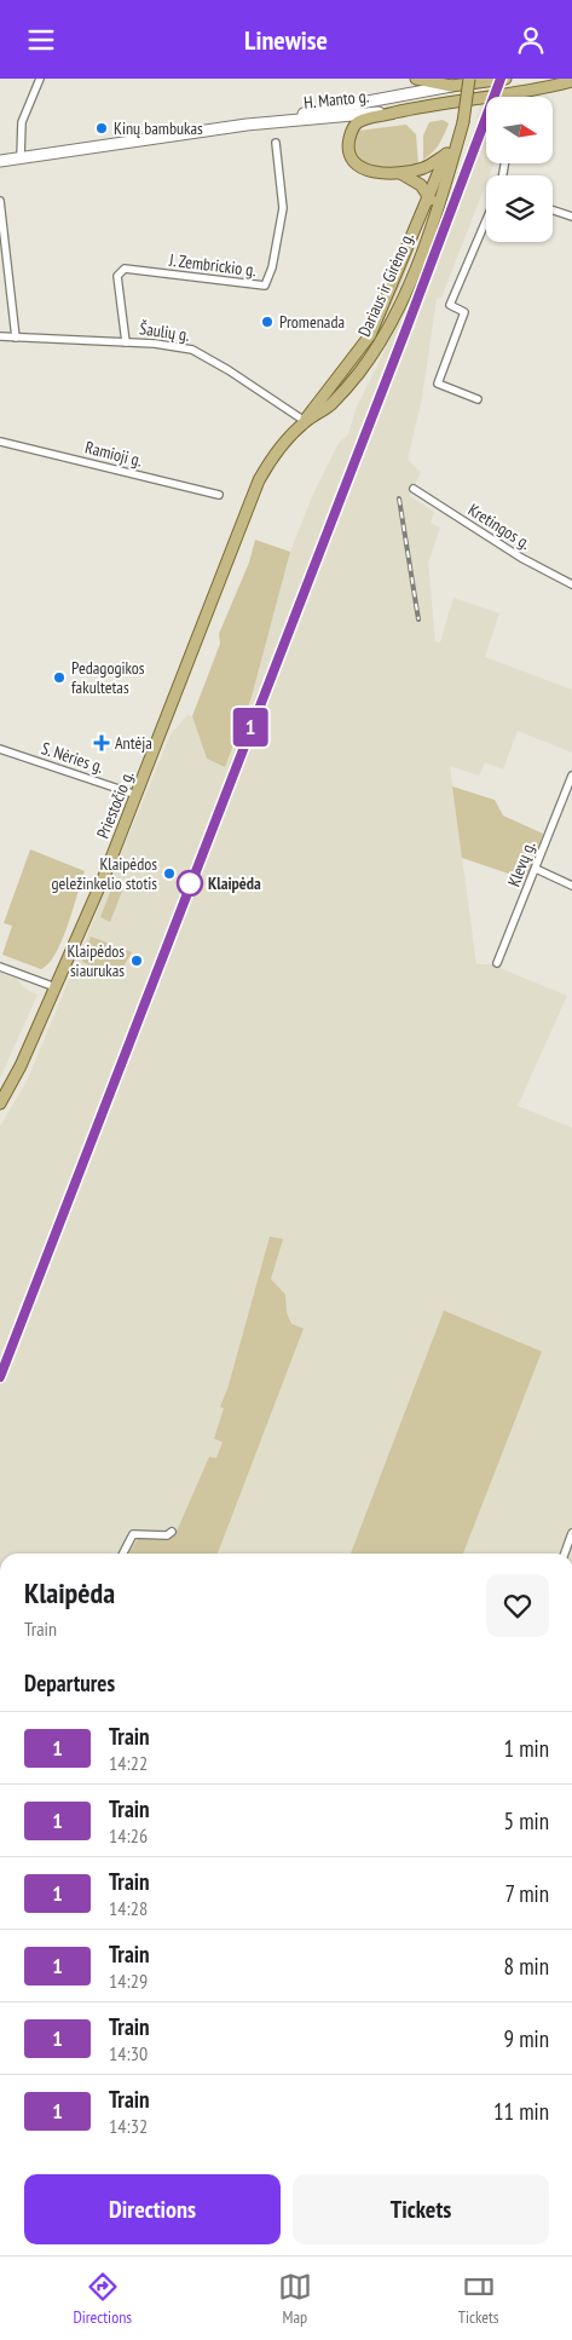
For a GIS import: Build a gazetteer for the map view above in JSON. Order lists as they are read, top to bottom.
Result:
{
  "streets": {
    "main road": ["H. Manto g.", "Dariaus ir Girėno g.", "Priestočio g."],
    "street": [
      "J. Zembrickio g.",
      "Šaulių g.",
      "Ramioji g.",
      "Kretingos g.",
      "S. Nėries g.",
      "Klevų g."
    ]
  },
  "crossings": [
    ["J. Zembrickio g.", "Šaulių g."],
    ["Dariaus ir Girėno g.", "Šaulių g."],
    ["Dariaus ir Girėno g.", "Priestočio g."],
    ["Šaulių g.", "Priestočio g."],
    ["S. Nėries g.", "Priestočio g."]
  ],
  "places": {
    "other": [
      "Kinų bambukas",
      "Promenada",
      "Pedagogikos fakultetas",
      "Klaipėdos geležinkelio stotis",
      "Klaipėda",
      "Klaipėdos siaurukas"
    ],
    "health": ["Antėja"]
  },
  "north": "right",
  "page": {
    "header": "Linewise",
    "on_map": "1",
    "heading": [
      ["Klaipėda", "Train"],
      "Departures"
    ],
    "list": [
      {
        "mark": "1",
        "name": "Train",
        "note": "14:22",
        "value": "1 min"
      },
      {
        "mark": "1",
        "name": "Train",
        "note": "14:26",
        "value": "5 min"
      },
      {
        "mark": "1",
        "name": "Train",
        "note": "14:28",
        "value": "7 min"
      },
      {
        "mark": "1",
        "name": "Train",
        "note": "14:29",
        "value": "8 min"
      },
      {
        "mark": "1",
        "name": "Train",
        "note": "14:30",
        "value": "9 min"
      },
      {
        "mark": "1",
        "name": "Train",
        "note": "14:32",
        "value": "11 min"
      }
    ],
    "buttons": ["Directions", "Tickets"],
    "tabs": ["Directions", "Map", "Tickets"]
  }
}
